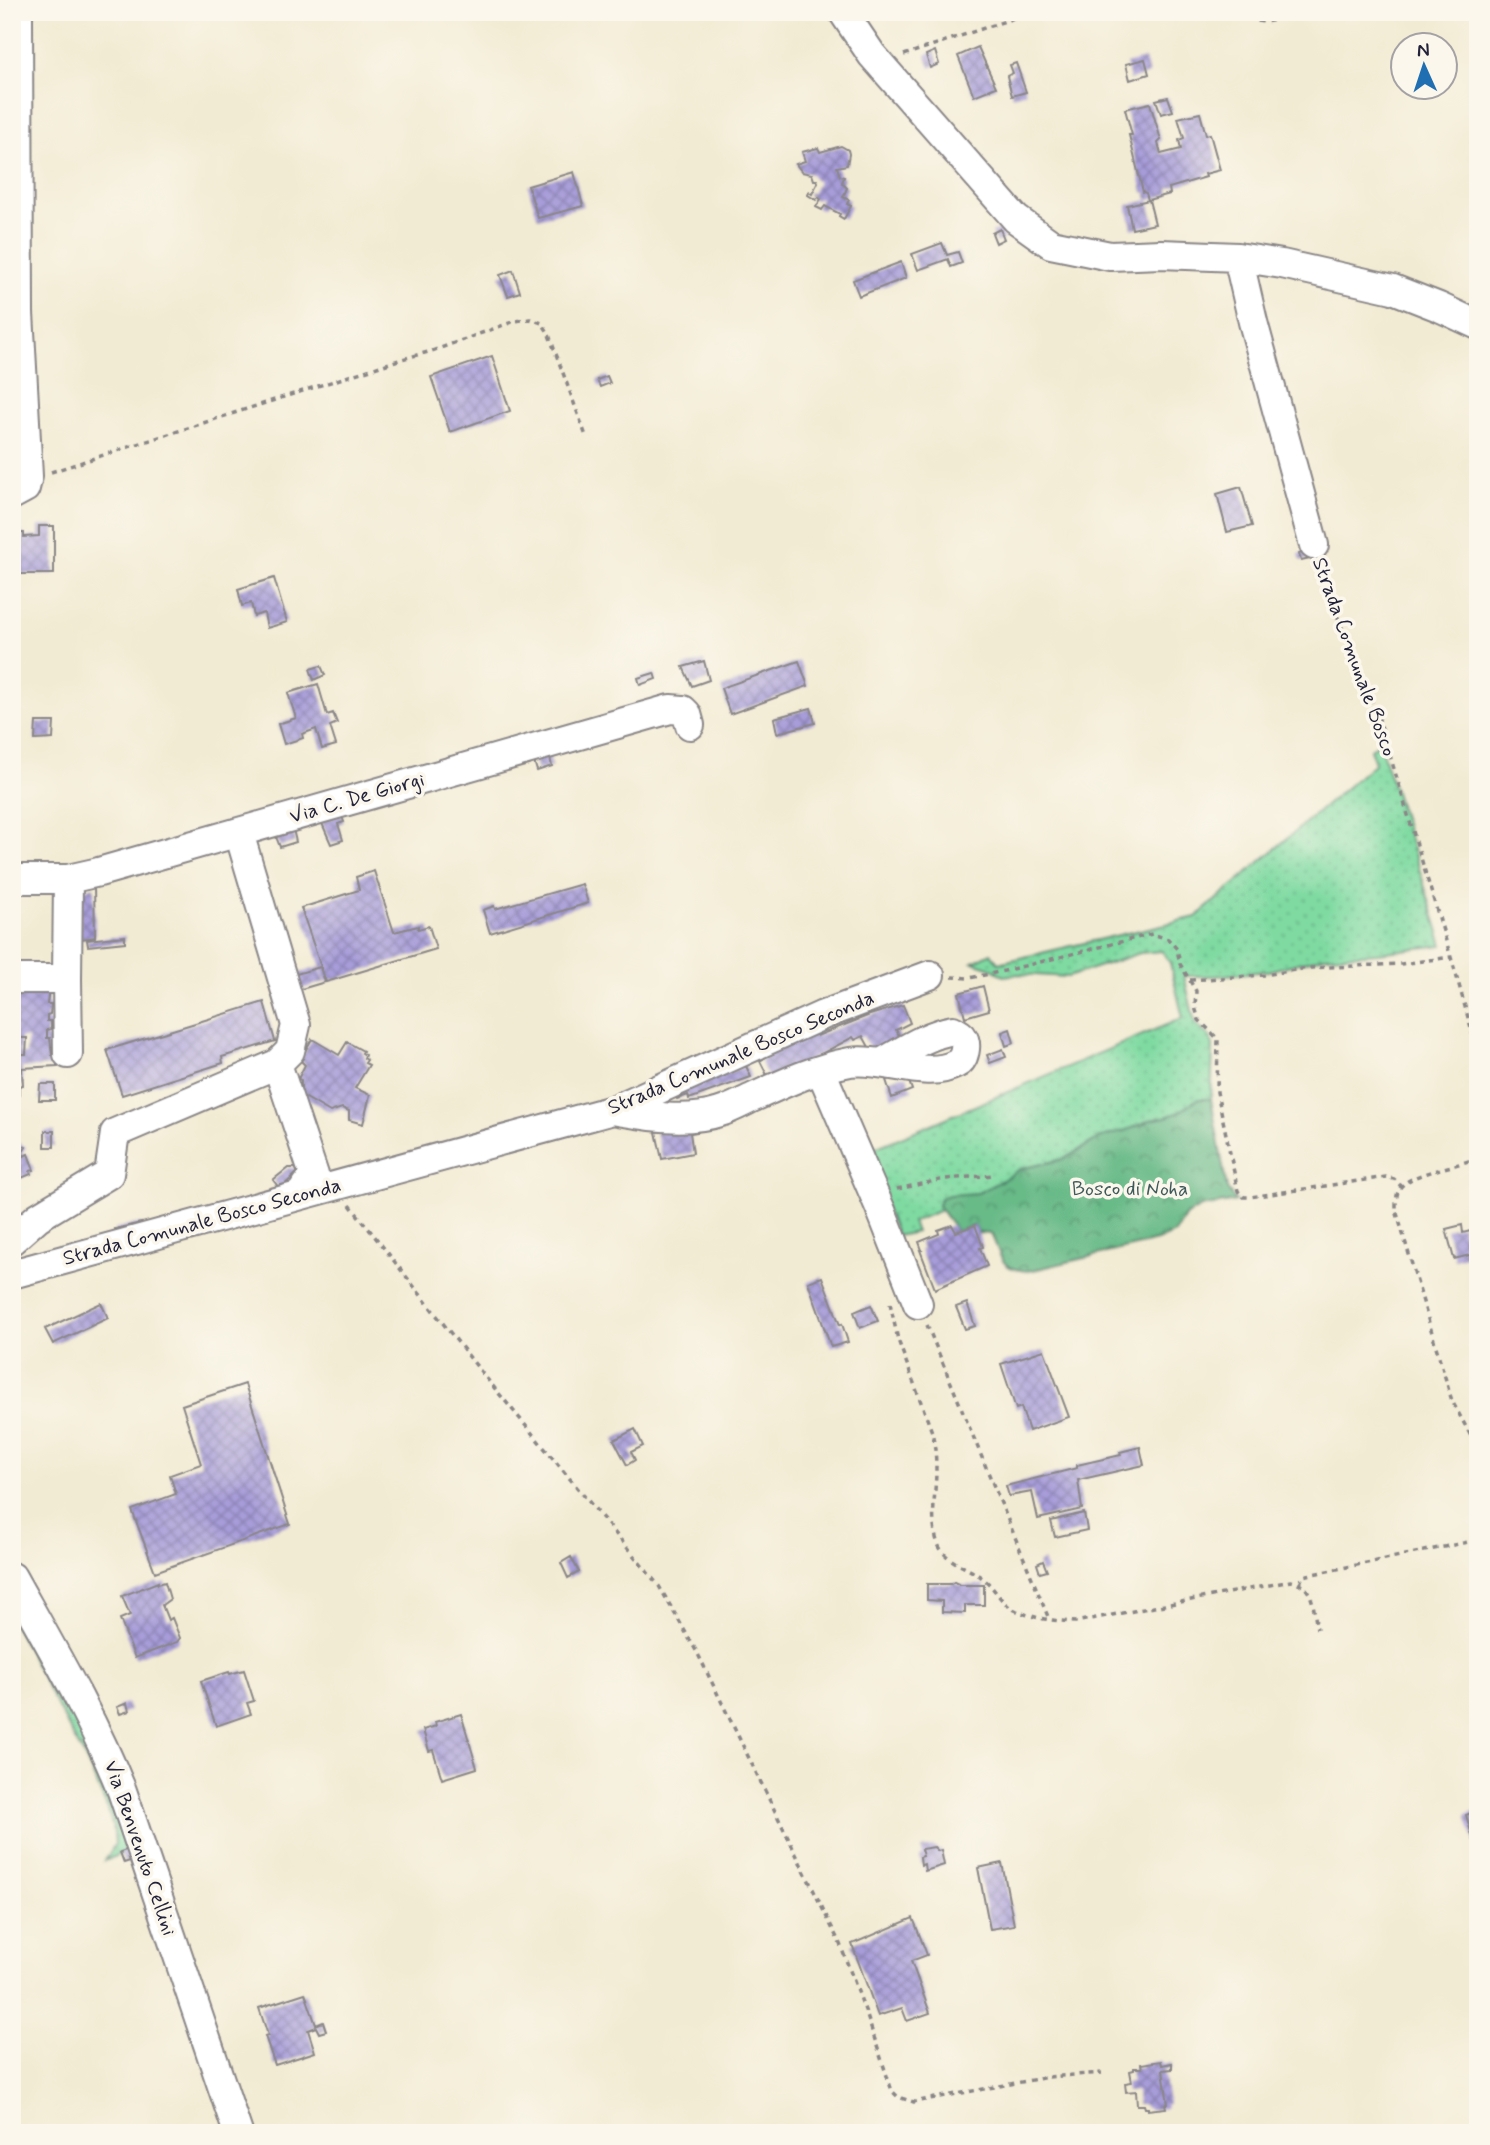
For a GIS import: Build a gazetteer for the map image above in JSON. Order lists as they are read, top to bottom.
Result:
{
  "streets": {
    "street": [
      "Strada Comunale Bosco",
      "Via C. De Giorgi",
      "Strada Comunale Bosco Seconda",
      "Via Benvenuto Cellini"
    ]
  },
  "parks": ["Bosco di Noha"],
  "north": "top"
}
